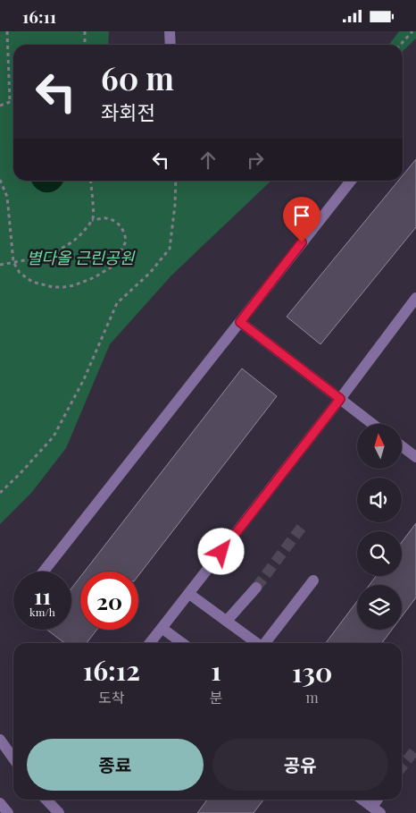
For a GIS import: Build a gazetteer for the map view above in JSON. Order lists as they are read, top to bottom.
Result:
{
  "parks": ["별다올 근린공원"],
  "north": "top",
  "page": {
    "status": "16:11",
    "turn": ["60 m", "좌회전"],
    "speed": "11 km/h",
    "limit": "20",
    "eta": [
      "16:12",
      "도착",
      "1",
      "분",
      "130",
      "m"
    ],
    "buttons": ["종료", "공유"]
  }
}
